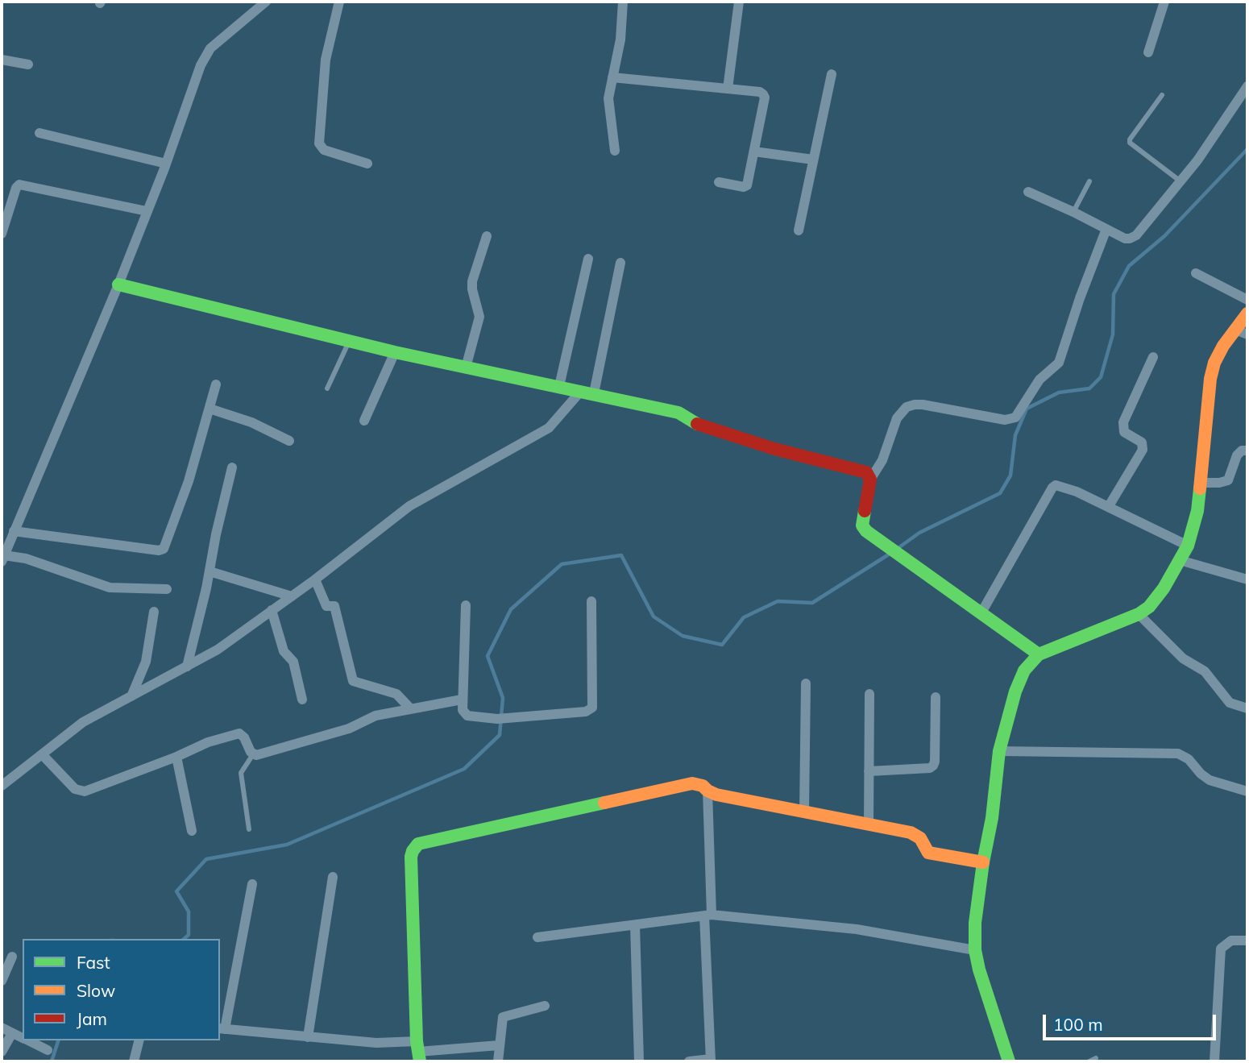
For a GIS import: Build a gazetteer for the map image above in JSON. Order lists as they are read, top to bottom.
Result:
{
  "legend": ["Fast", "Slow", "Jam"],
  "scale_bar": "100 m"
}
